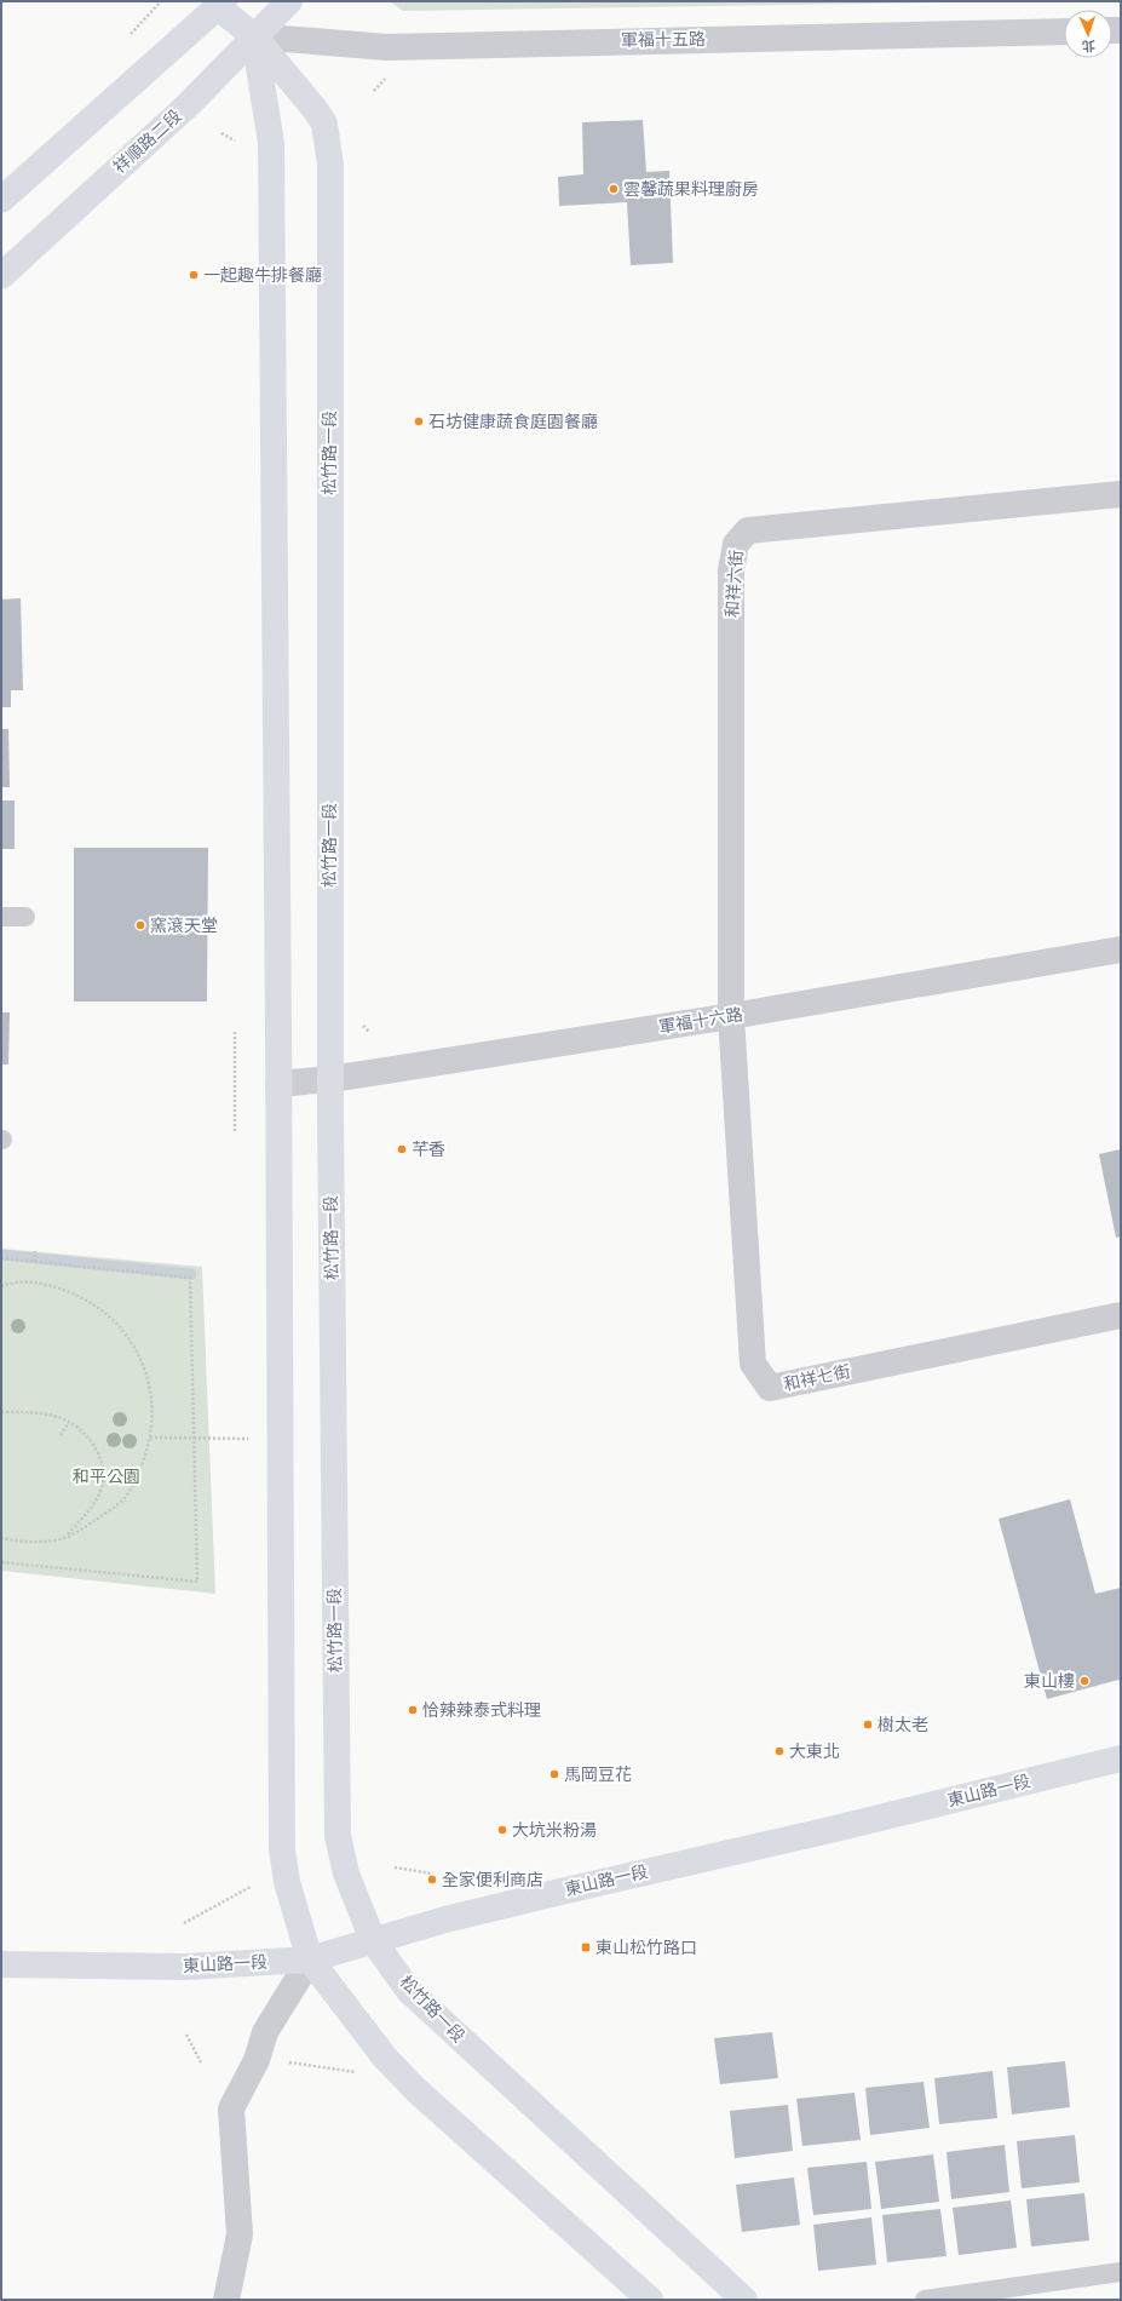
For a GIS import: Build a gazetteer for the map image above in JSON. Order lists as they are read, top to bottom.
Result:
{
  "streets": {
    "street": [
      "軍福十五路",
      "祥順路二段",
      "松竹路一段",
      "和祥六街",
      "軍福十六路",
      "和祥七街",
      "東山路一段"
    ]
  },
  "crossings": [
    ["軍福十五路", "祥順路二段"],
    ["軍福十五路", "松竹路一段"],
    ["祥順路二段", "松竹路一段"],
    ["松竹路一段", "軍福十六路"],
    ["松竹路一段", "東山路一段"],
    ["和祥六街", "軍福十六路"],
    ["和祥六街", "和祥七街"],
    ["軍福十六路", "和祥七街"]
  ],
  "parks": ["和平公園"],
  "places": {
    "other": [
      "雲馨蔬果料理廚房",
      "一起趣牛排餐廳",
      "石坊健康蔬食庭園餐廳",
      "窯滾天堂",
      "芊香",
      "東山樓",
      "恰辣辣泰式料理",
      "樹太老",
      "大東北",
      "馬岡豆花",
      "大坑米粉湯",
      "全家便利商店"
    ],
    "transit": ["東山松竹路口"]
  },
  "north": "bottom"
}
